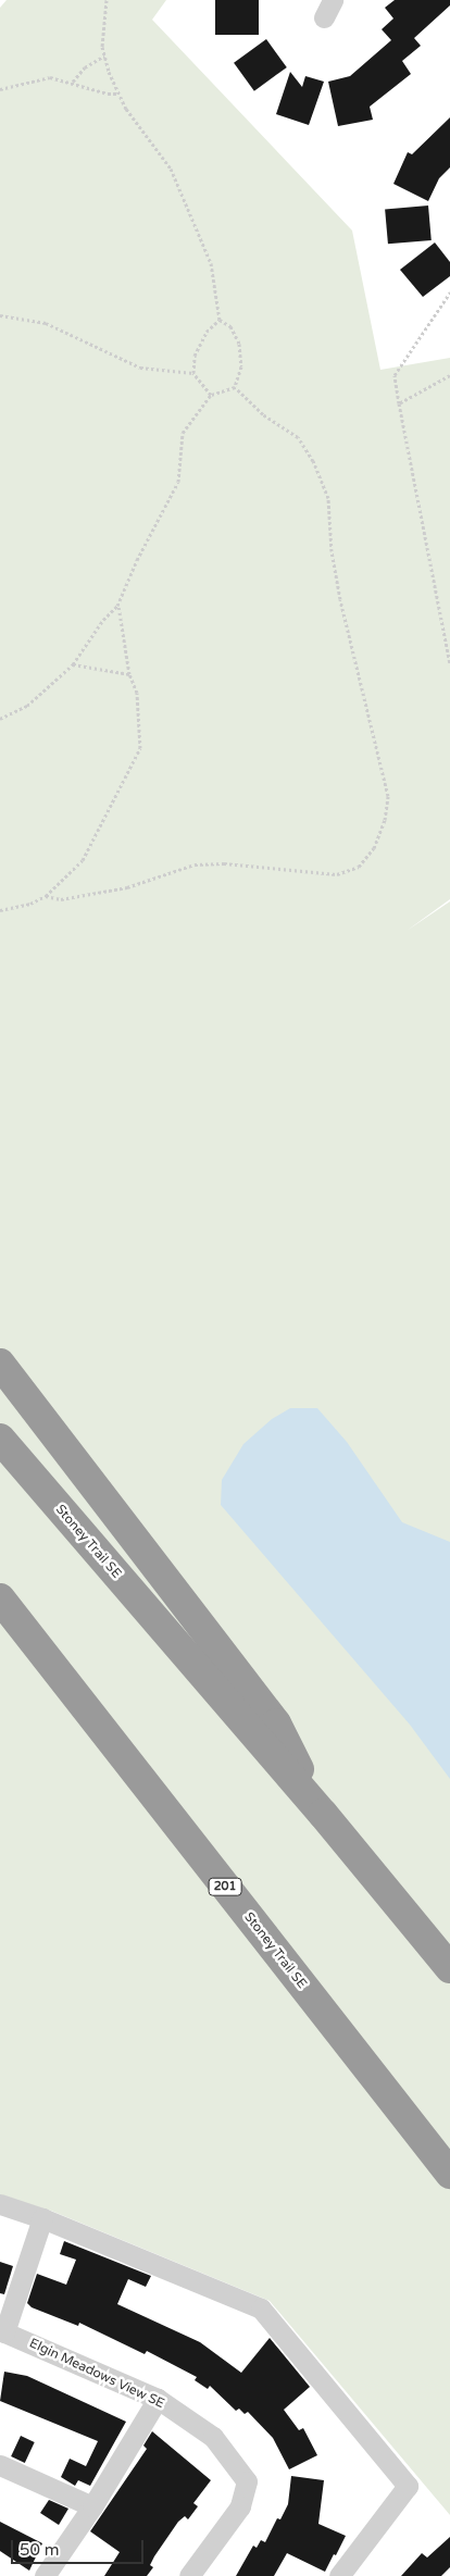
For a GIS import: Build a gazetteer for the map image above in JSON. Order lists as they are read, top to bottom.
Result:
{
  "streets": {
    "highway": ["Stoney Trail SE", "201"],
    "street": ["Elgin Meadows View SE"]
  },
  "scale_bar": "50 m"
}
